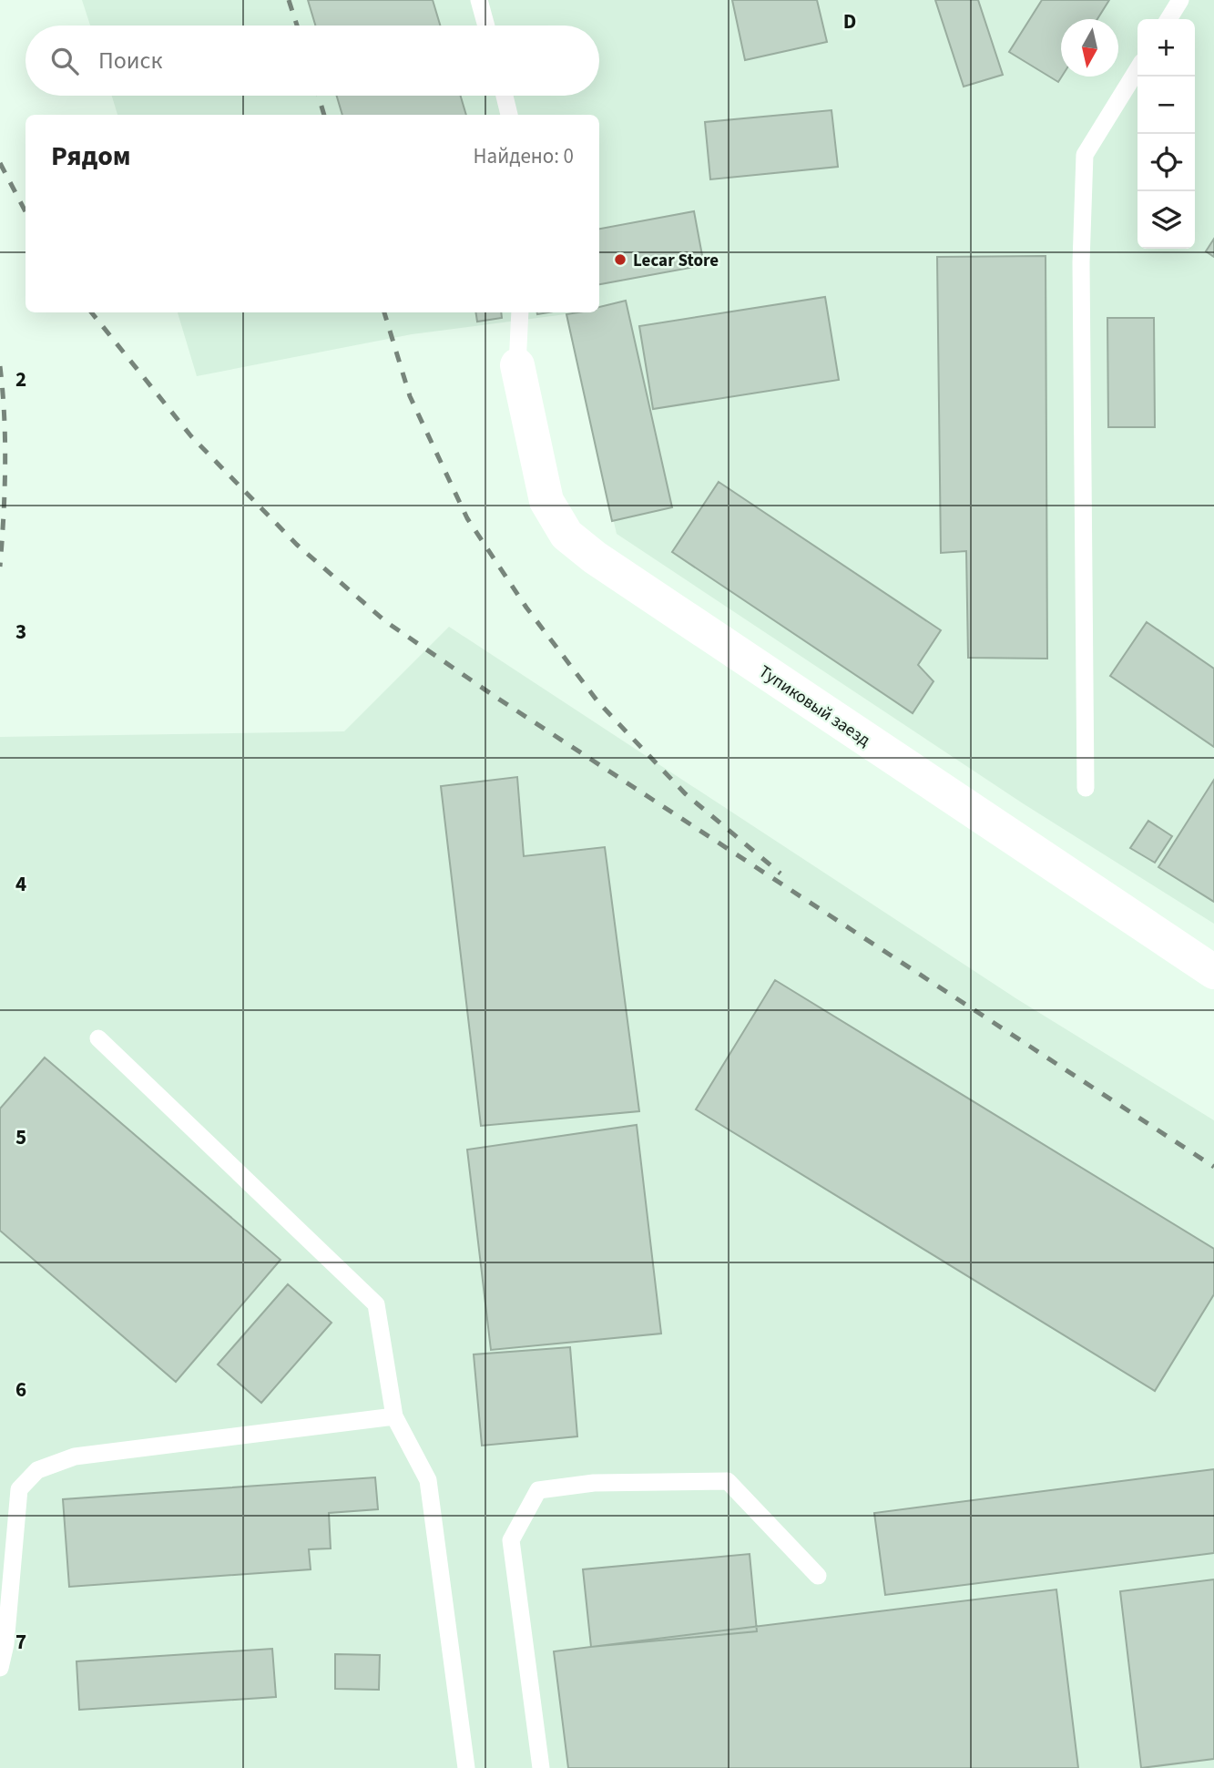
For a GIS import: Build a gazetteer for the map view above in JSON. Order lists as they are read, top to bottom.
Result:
{
  "streets": {
    "street": ["Тупиковый заезд"]
  },
  "places": ["Lecar Store"],
  "north": "bottom",
  "page": {
    "map_buttons": ["+", "−"],
    "search": "Поиск",
    "heading": ["Рядом", "Найдено: 0"]
  },
  "grid": {
    "columns": ["D"],
    "rows": [
      "2",
      "3",
      "4",
      "5",
      "6",
      "7"
    ]
  }
}
